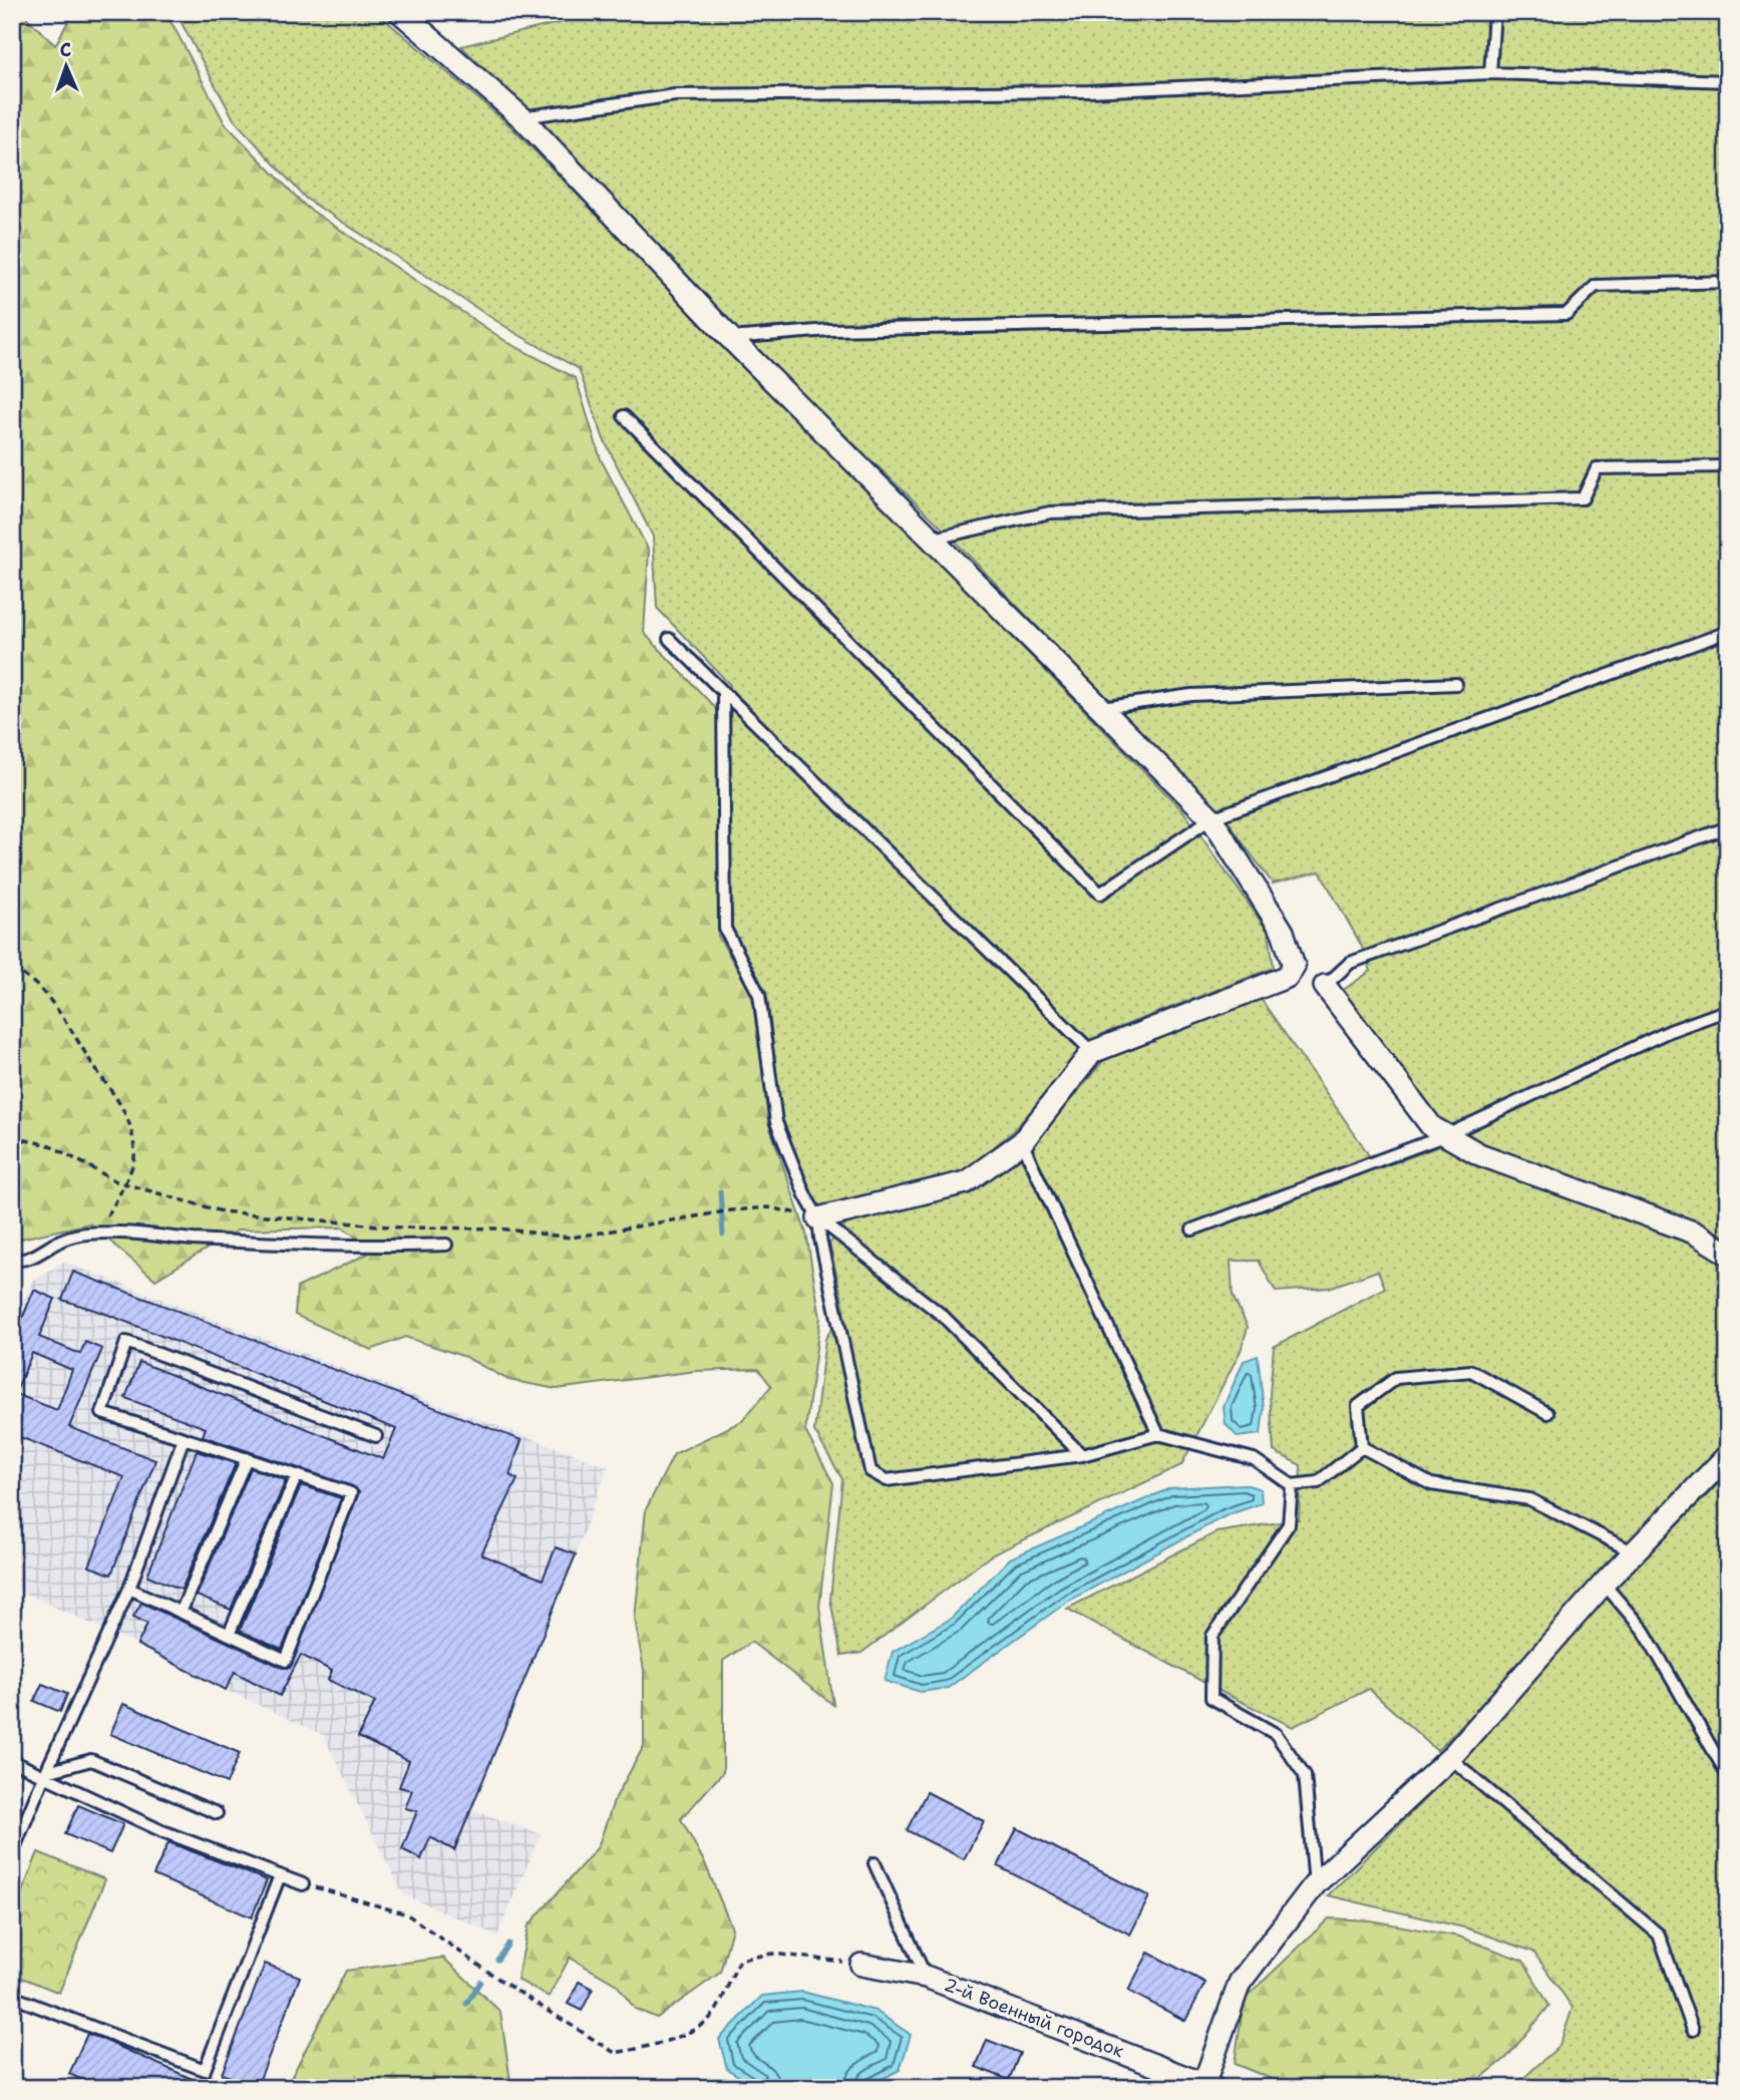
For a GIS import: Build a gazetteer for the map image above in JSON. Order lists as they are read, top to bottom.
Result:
{
  "streets": {
    "street": ["2-й Военный городок"]
  },
  "north": "top"
}
